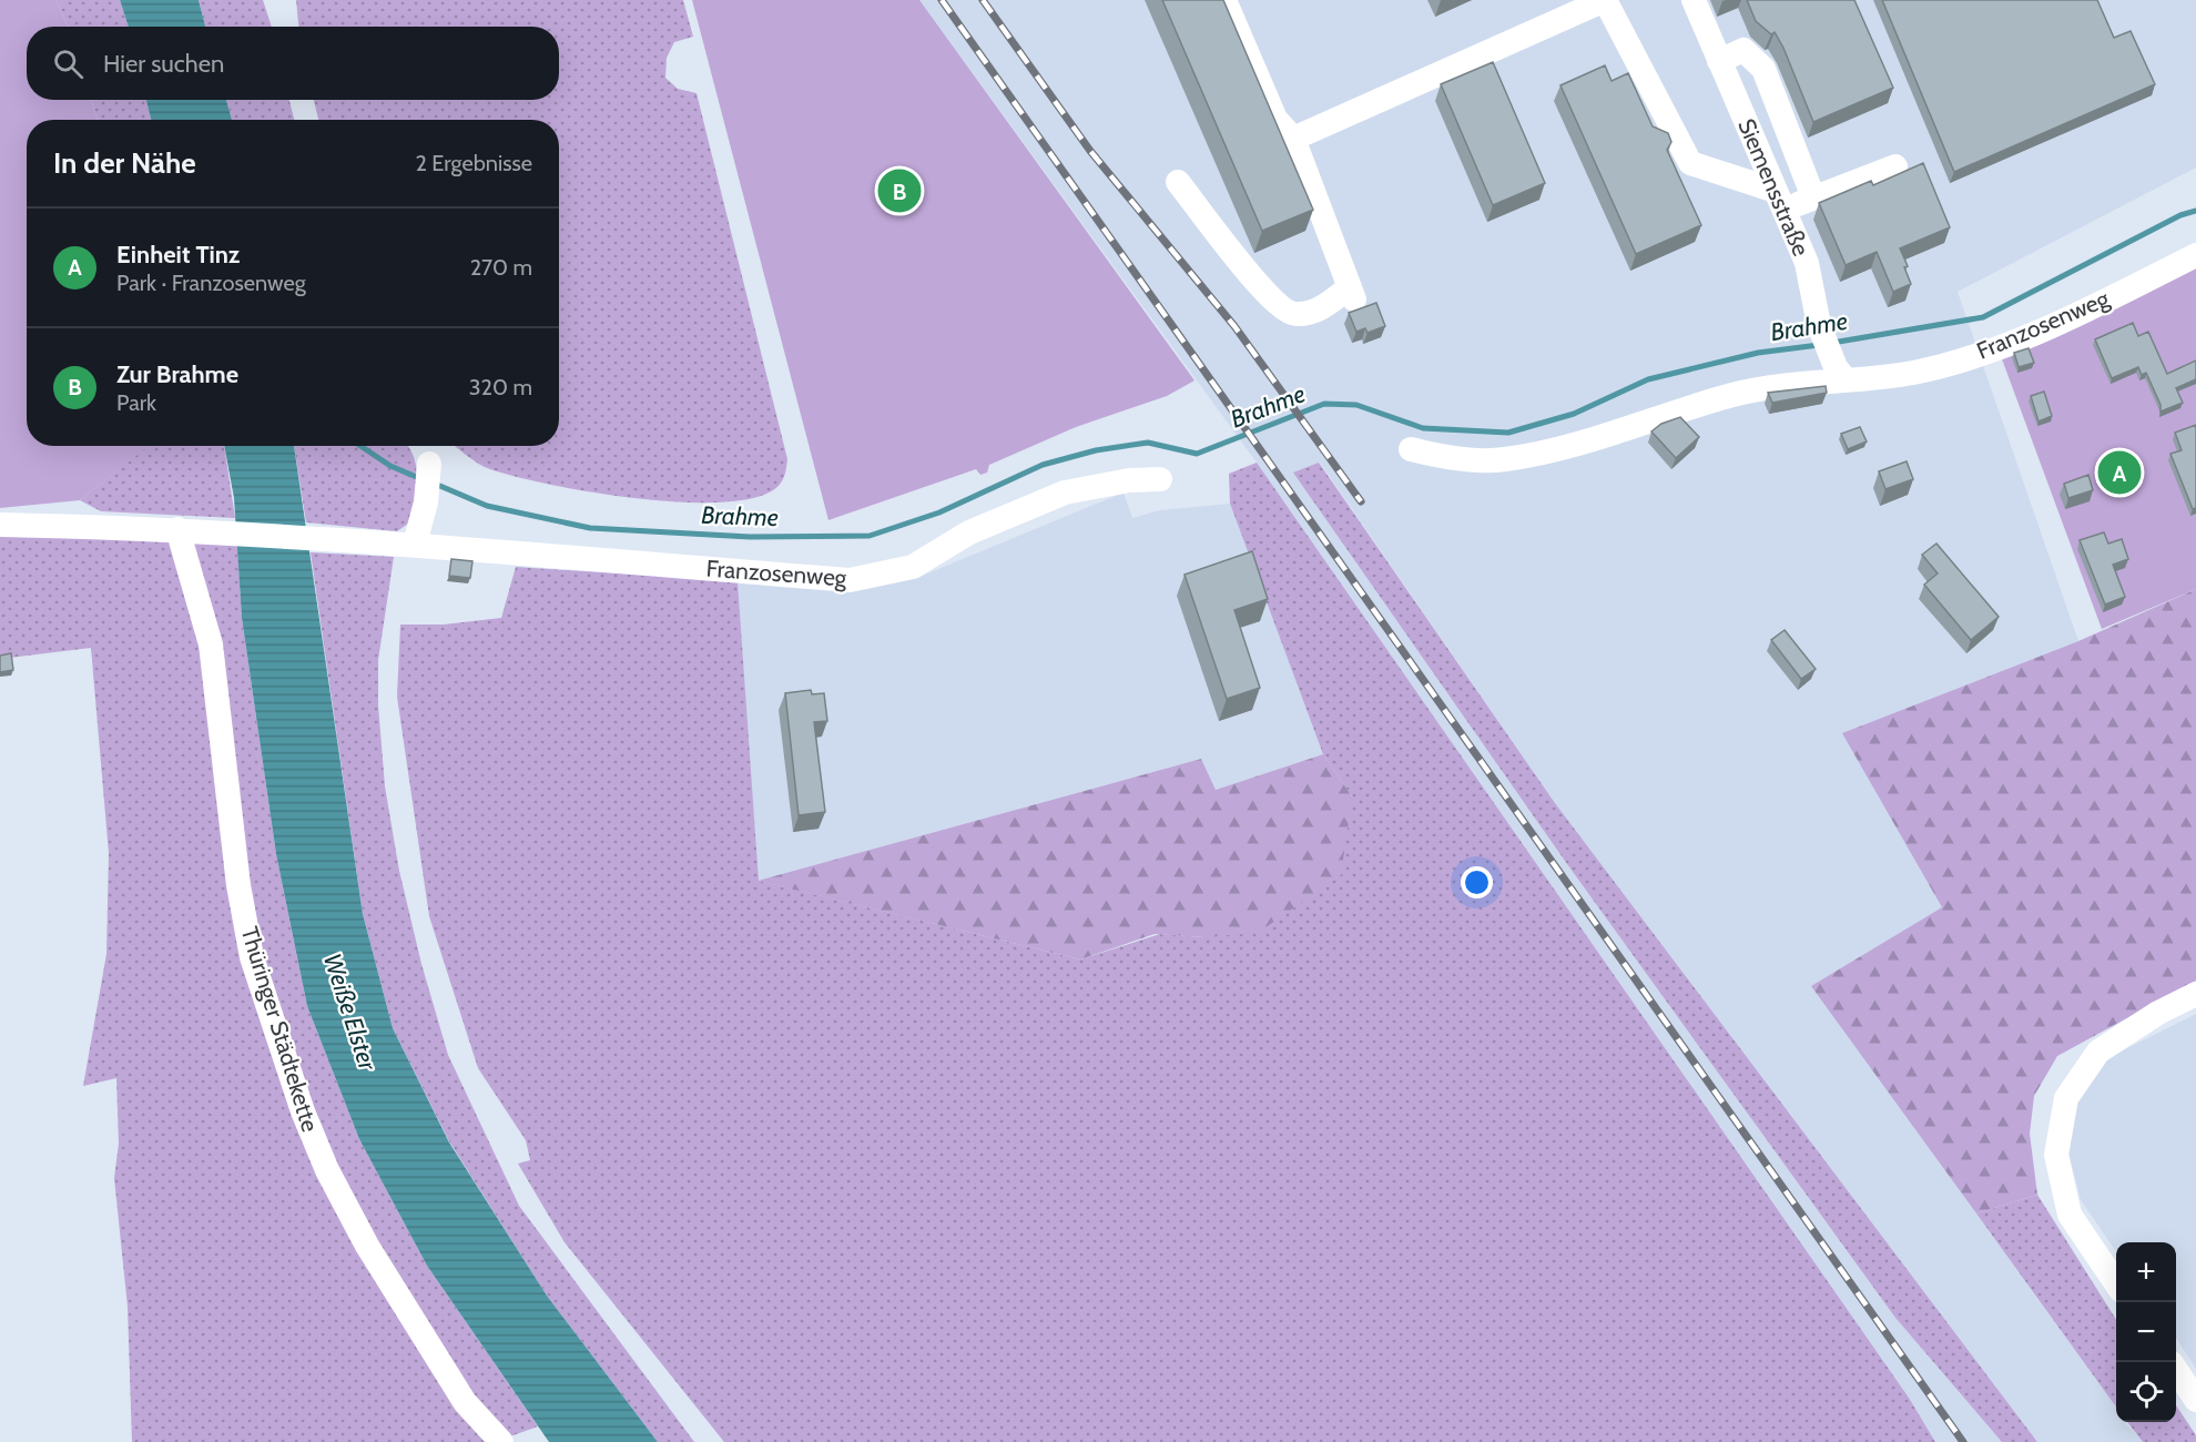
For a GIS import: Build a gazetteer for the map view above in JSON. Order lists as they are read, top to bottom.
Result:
{
  "streets": {
    "street": ["Siemensstraße", "Franzosenweg", "Thüringer Städtekette"]
  },
  "crossings": [
    ["Siemensstraße", "Franzosenweg"],
    ["Franzosenweg", "Thüringer Städtekette"]
  ],
  "water": ["Brahme", "Weiße Elster"],
  "page": {
    "search": "Hier suchen",
    "heading": ["In der Nähe", "2 Ergebnisse"],
    "pins": ["B", "A"],
    "list": [
      {
        "mark": "A",
        "name": "Einheit Tinz",
        "note": "Park · Franzosenweg",
        "value": "270 m"
      },
      {
        "mark": "B",
        "name": "Zur Brahme",
        "note": "Park",
        "value": "320 m"
      }
    ],
    "map_buttons": ["+", "−"]
  }
}
